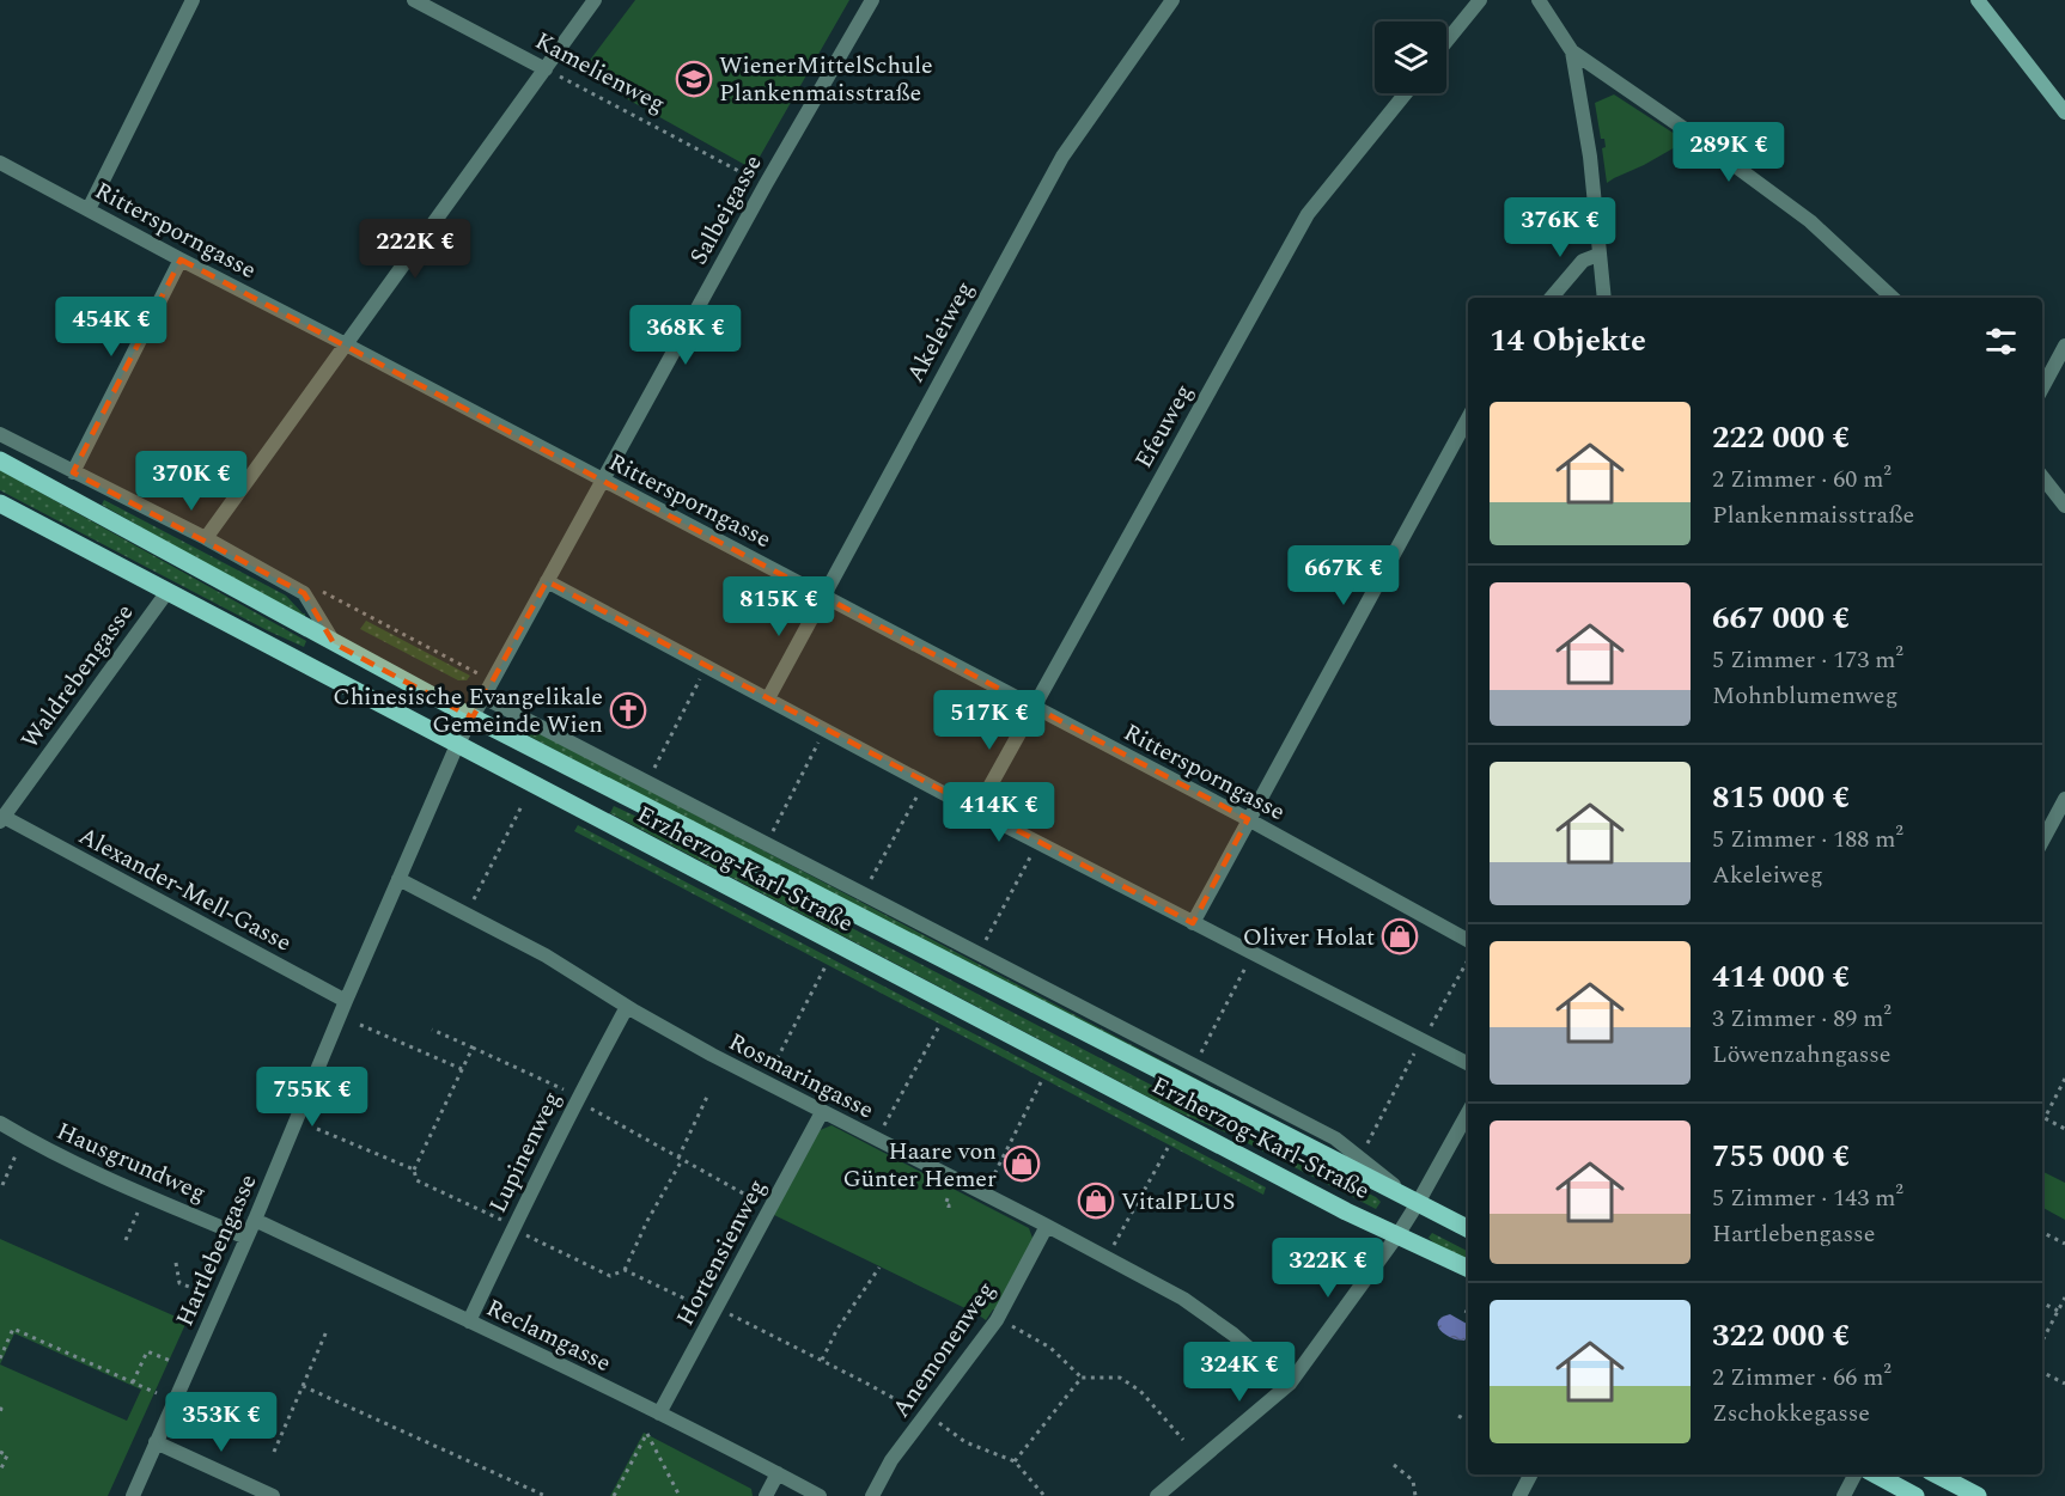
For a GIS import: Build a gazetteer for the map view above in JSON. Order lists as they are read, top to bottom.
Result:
{
  "streets": {
    "main road": ["Erzherzog-Karl-Straße"],
    "street": [
      "Kamelienweg",
      "Salbeigasse",
      "Rittersporngasse",
      "Akeleiweg",
      "Efeuweg",
      "Waldrebengasse",
      "Alexander-Mell-Gasse",
      "Rosmaringasse",
      "Lupinenweg",
      "Hausgrundweg",
      "Hartlebengasse",
      "Hortensienweg",
      "Reclamgasse",
      "Anemonenweg"
    ]
  },
  "crossings": [
    ["Kamelienweg", "Salbeigasse"],
    ["Salbeigasse", "Rittersporngasse"],
    ["Salbeigasse", "Erzherzog-Karl-Straße"],
    ["Salbeigasse", "Hartlebengasse"],
    ["Rittersporngasse", "Akeleiweg"],
    ["Rittersporngasse", "Efeuweg"],
    ["Waldrebengasse", "Erzherzog-Karl-Straße"],
    ["Waldrebengasse", "Alexander-Mell-Gasse"],
    ["Erzherzog-Karl-Straße", "Hartlebengasse"],
    ["Alexander-Mell-Gasse", "Hartlebengasse"],
    ["Rosmaringasse", "Lupinenweg"],
    ["Rosmaringasse", "Hartlebengasse"],
    ["Rosmaringasse", "Hortensienweg"],
    ["Rosmaringasse", "Anemonenweg"],
    ["Lupinenweg", "Reclamgasse"],
    ["Hausgrundweg", "Hartlebengasse"],
    ["Hartlebengasse", "Reclamgasse"],
    ["Hortensienweg", "Reclamgasse"]
  ],
  "places": {
    "school or university": ["WienerMittelSchule Plankenmaisstraße"],
    "church": ["Chinesische Evangelikale Gemeinde Wien"],
    "shop": ["Oliver Holat", "Haare von Günter Hemer", "VitalPLUS"]
  },
  "page": {
    "price": [
      "289K €",
      "376K €",
      "222K €",
      "454K €",
      "368K €",
      "370K €",
      "667K €",
      "815K €",
      "517K €",
      "414K €",
      "755K €",
      "322K €",
      "324K €",
      "353K €"
    ],
    "heading": "14 Objekte",
    "list": [
      {
        "name": "222 000 €",
        "note": "2 Zimmer · 60 m² · Plankenmaisstraße"
      },
      {
        "name": "667 000 €",
        "note": "5 Zimmer · 173 m² · Mohnblumenweg"
      },
      {
        "name": "815 000 €",
        "note": "5 Zimmer · 188 m² · Akeleiweg"
      },
      {
        "name": "414 000 €",
        "note": "3 Zimmer · 89 m² · Löwenzahngasse"
      },
      {
        "name": "755 000 €",
        "note": "5 Zimmer · 143 m² · Hartlebengasse"
      },
      {
        "name": "322 000 €",
        "note": "2 Zimmer · 66 m² · Zschokkegasse"
      }
    ]
  }
}
